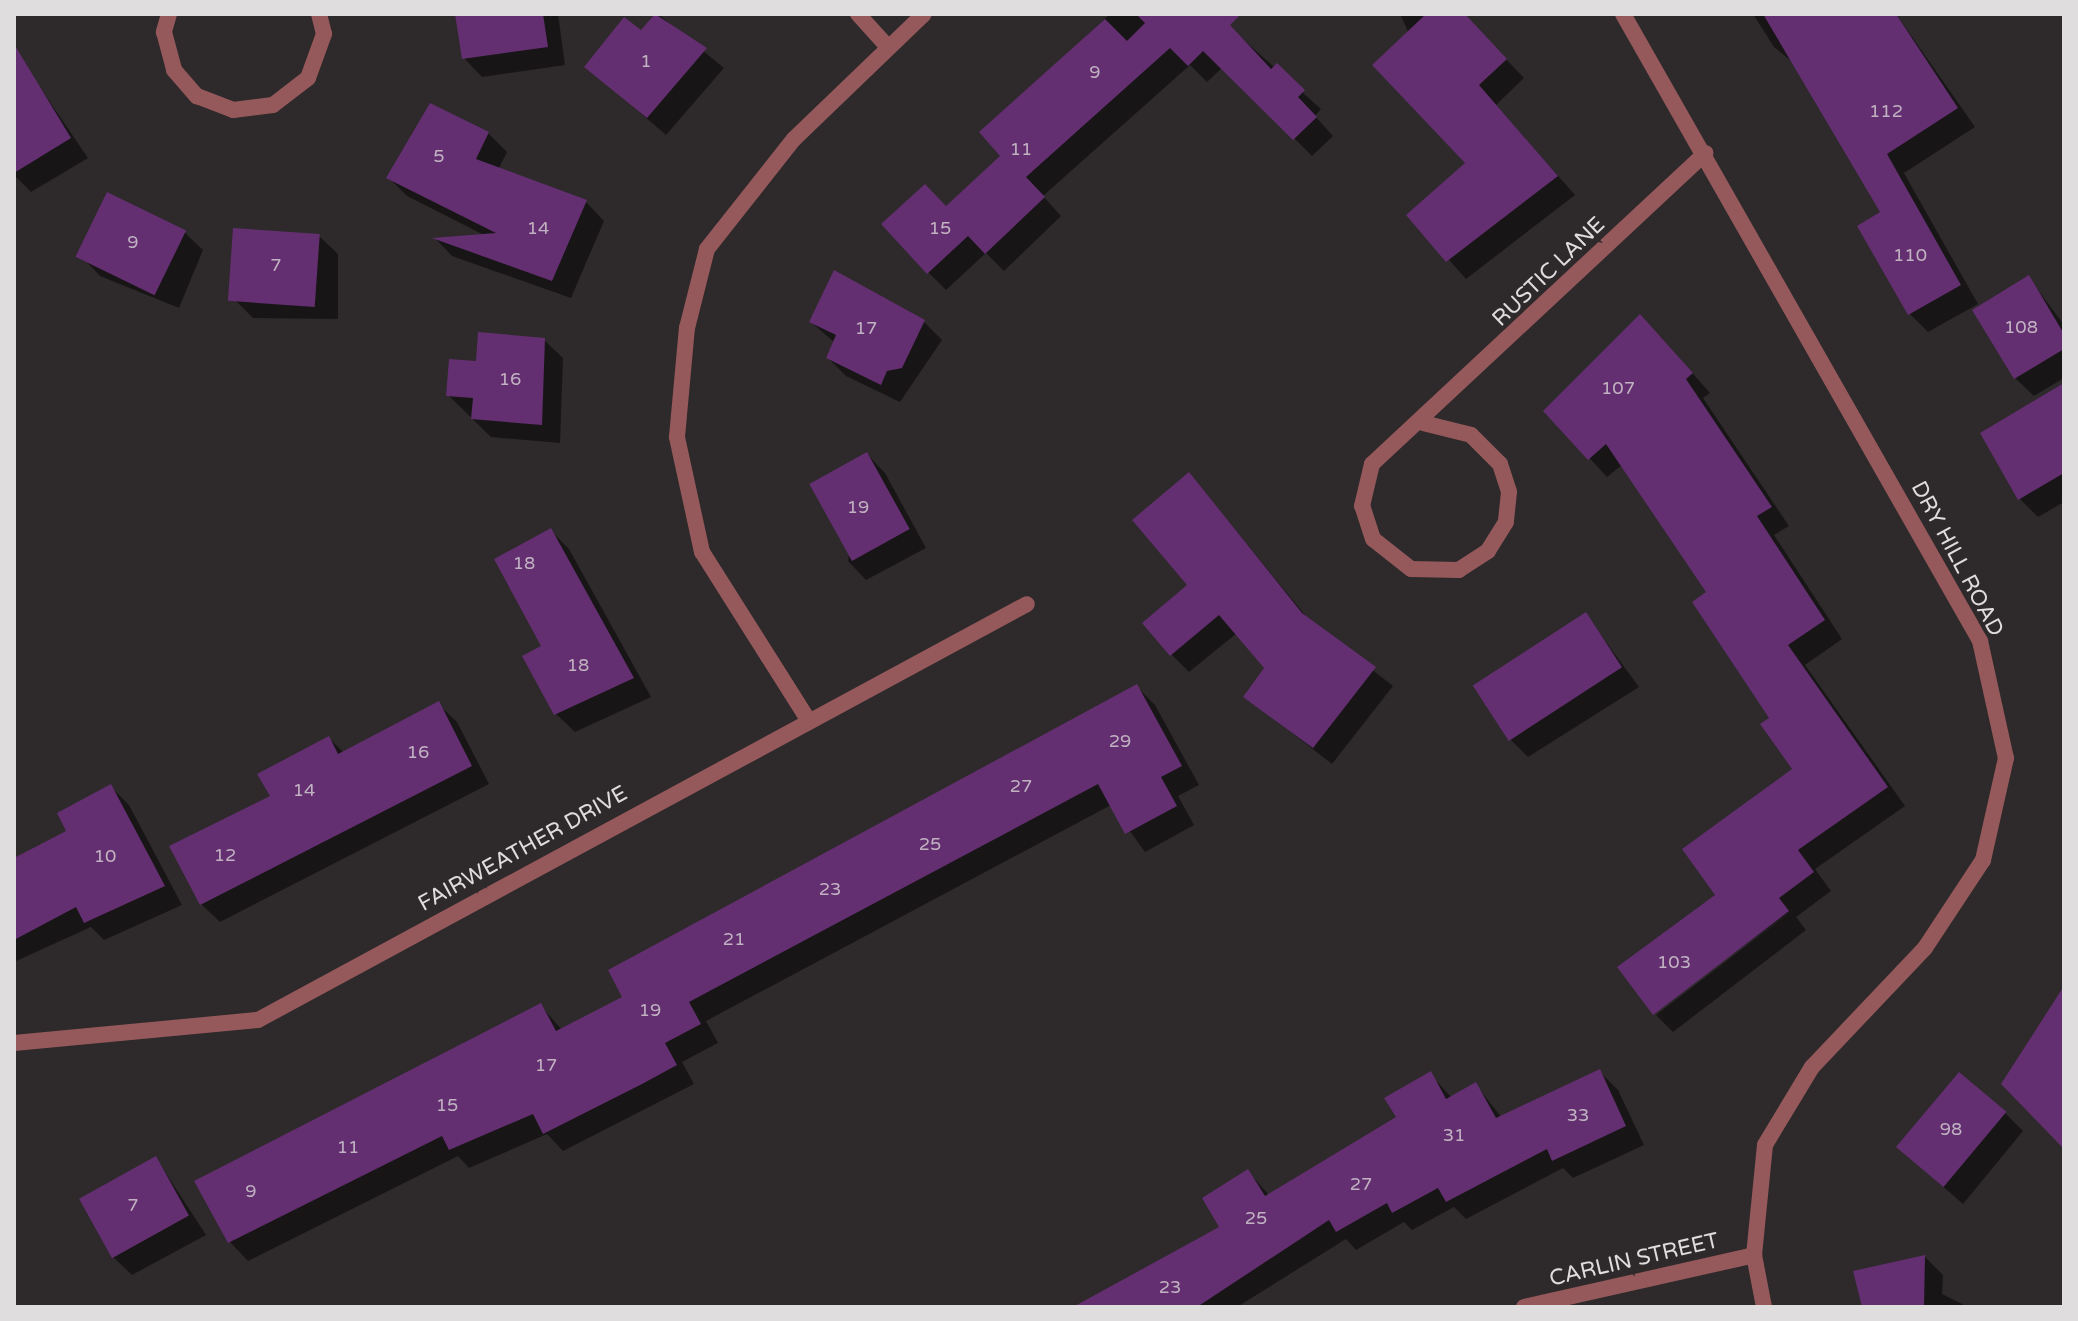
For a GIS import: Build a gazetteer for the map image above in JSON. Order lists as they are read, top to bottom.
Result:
{
  "streets": {
    "street": [
      "RUSTIC LANE",
      "DRY HILL ROAD",
      "FAIRWEATHER DRIVE",
      "CARLIN STREET"
    ]
  },
  "crossings": [
    ["RUSTIC LANE", "DRY HILL ROAD"],
    ["DRY HILL ROAD", "CARLIN STREET"]
  ],
  "house_numbers": [
    "1",
    "9",
    "112",
    "11",
    "5",
    "14",
    "15",
    "9",
    "110",
    "7",
    "108",
    "17",
    "16",
    "107",
    "19",
    "18",
    "18",
    "29",
    "16",
    "27",
    "14",
    "25",
    "12",
    "10",
    "23",
    "21",
    "103",
    "19",
    "17",
    "15",
    "33",
    "98",
    "31",
    "11",
    "27",
    "9",
    "7",
    "25",
    "23"
  ]
}
